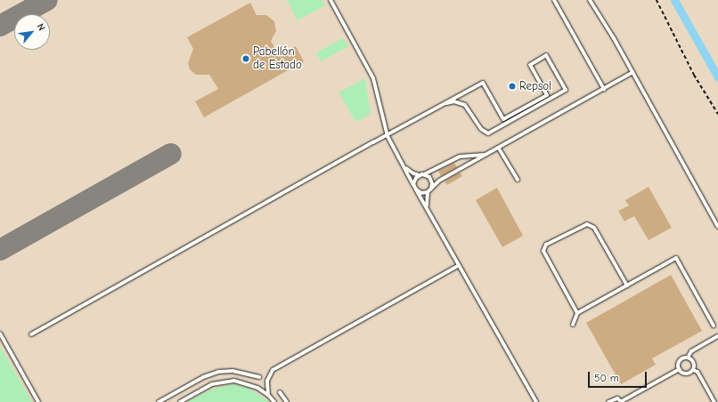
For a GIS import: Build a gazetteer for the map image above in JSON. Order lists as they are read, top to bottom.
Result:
{
  "places": ["Pabellón de Estado", "Repsol"],
  "scale_bar": "50 m",
  "north": "top right"
}
